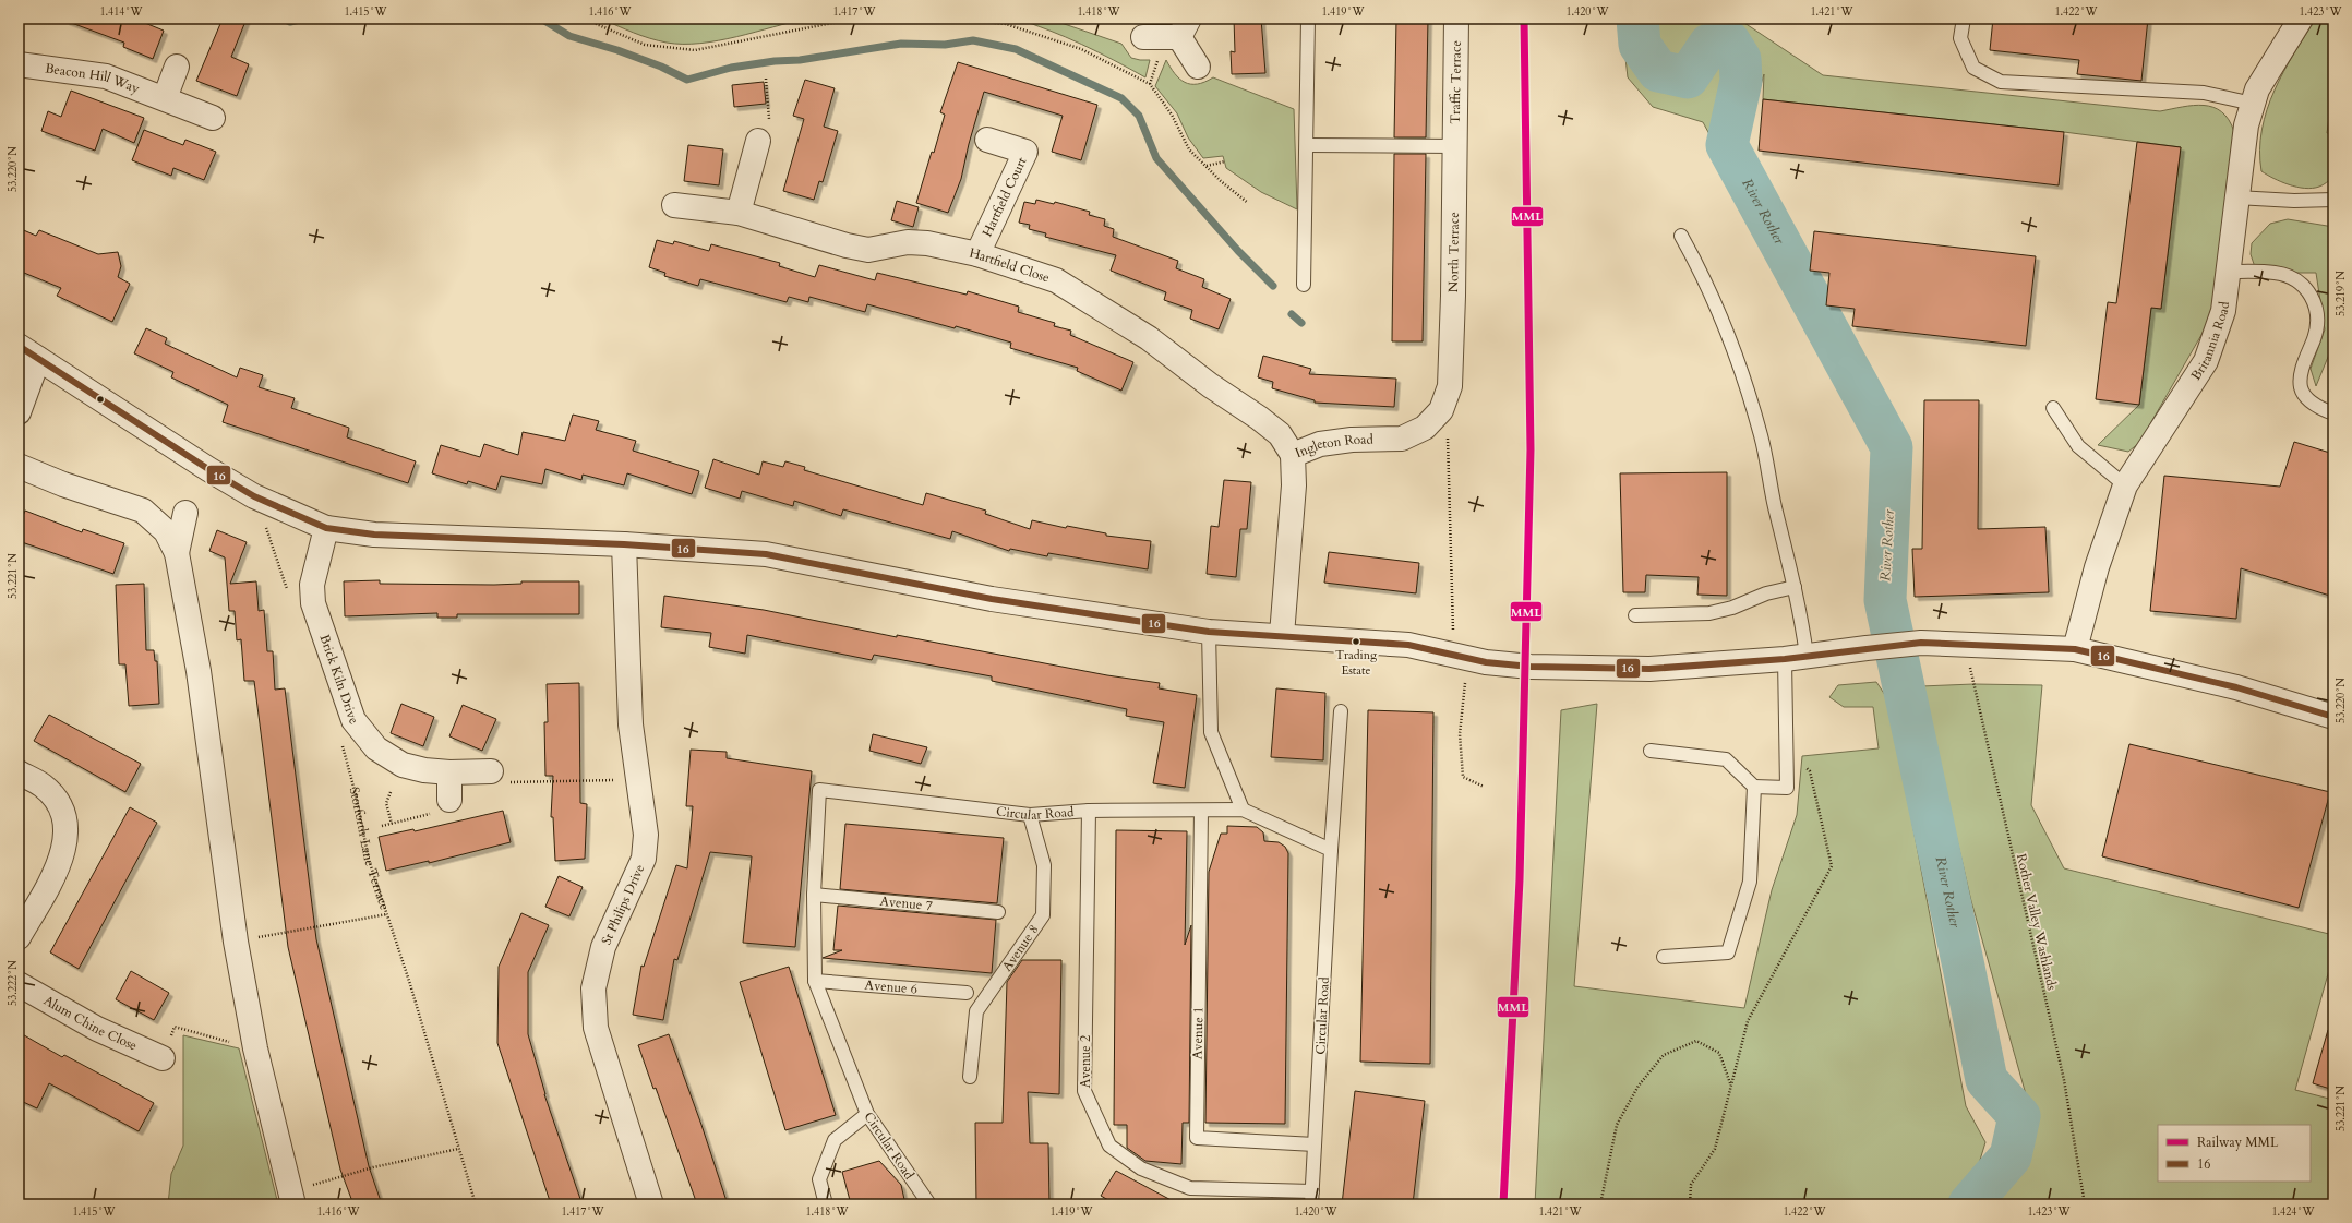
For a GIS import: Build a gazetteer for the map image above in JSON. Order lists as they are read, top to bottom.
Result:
{
  "streets": {
    "street": [
      "Beacon Hill Way",
      "Traffic Terrace",
      "Hartfield Court",
      "North Terrace",
      "Hartfield Close",
      "Britannia Road",
      "Ingleton Road",
      "Brick Kiln Drive",
      "St Philips Drive",
      "Alum Chine Close"
    ],
    "lane": [
      "Circular Road",
      "Avenue 7",
      "Avenue 8",
      "Avenue 6",
      "Avenue 1",
      "Avenue 2"
    ],
    "path": ["Storforth Lane Terrace", "Rother Valley Washlands"]
  },
  "crossings": [
    ["Traffic Terrace", "North Terrace"],
    ["Hartfield Court", "Hartfield Close"],
    ["North Terrace", "Ingleton Road"],
    ["Hartfield Close", "Ingleton Road"],
    ["Circular Road", "Avenue 7"],
    ["Circular Road", "Avenue 8"],
    ["Circular Road", "Avenue 6"],
    ["Circular Road", "Avenue 1"],
    ["Circular Road", "Avenue 2"]
  ],
  "water": ["River Rother"],
  "places": ["Trading Estate"],
  "lines": ["rail line MML", "transit line 16"],
  "legend": ["Railway MML", "16"],
  "coordinates": [
    "1.414°W",
    "1.415°W",
    "1.416°W",
    "1.417°W",
    "1.418°W",
    "1.419°W",
    "1.420°W",
    "1.421°W",
    "1.422°W",
    "1.423°W",
    "53.220°N",
    "53.219°N",
    "53.221°N",
    "53.222°N",
    "1.424°W"
  ]
}
